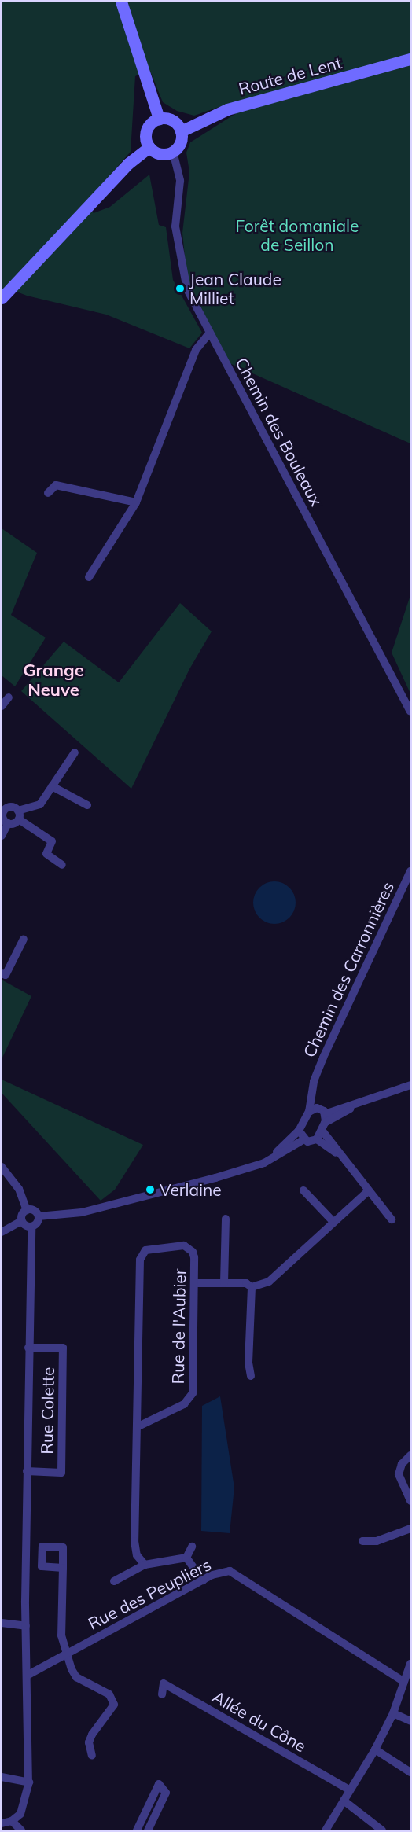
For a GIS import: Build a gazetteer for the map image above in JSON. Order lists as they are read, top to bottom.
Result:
{
  "streets": {
    "street": [
      "Route de Lent",
      "Chemin des Bouleaux",
      "Chemin des Carronnières",
      "Rue de l'Aubier",
      "Rue Colette",
      "Rue des Peupliers",
      "Allée du Cône"
    ]
  },
  "crossings": [
    ["Route de Lent", "Chemin des Bouleaux"]
  ],
  "districts": ["Grange Neuve"],
  "parks": ["Forêt domaniale de Seillon"],
  "places": ["Jean Claude Milliet", "Verlaine"]
}
